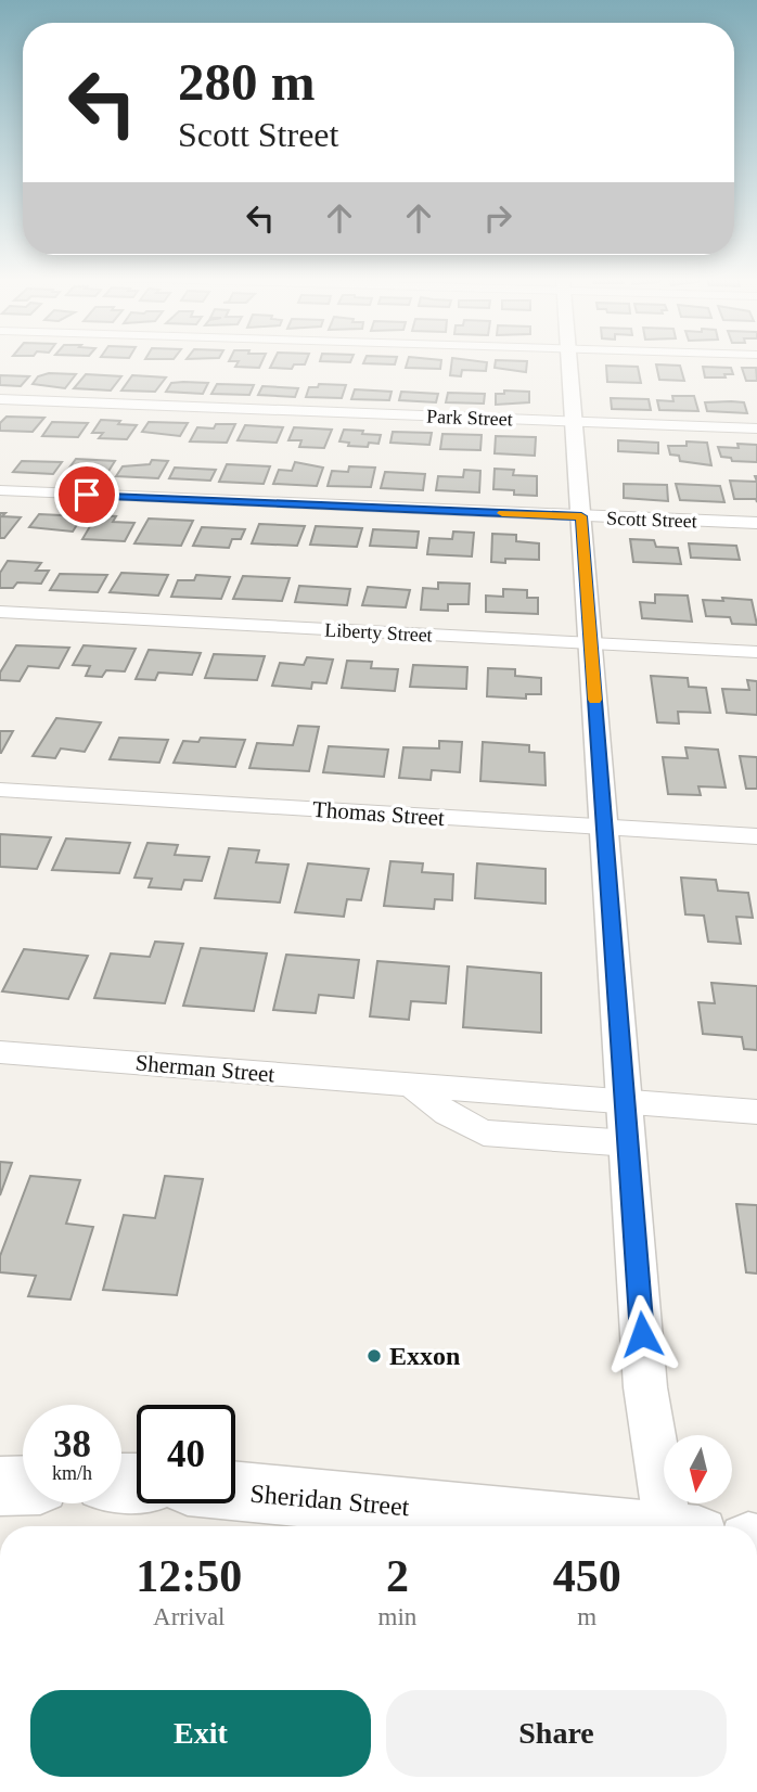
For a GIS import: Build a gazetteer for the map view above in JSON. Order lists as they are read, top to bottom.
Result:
{
  "streets": {
    "main road": ["Sheridan Street"],
    "street": [
      "Park Street",
      "Scott Street",
      "Liberty Street",
      "Thomas Street",
      "Sherman Street"
    ]
  },
  "places": ["Exxon"],
  "north": "bottom",
  "page": {
    "turn": ["280 m", "Scott Street"],
    "speed": "38 km/h",
    "limit": "40",
    "eta": [
      "12:50",
      "Arrival",
      "2",
      "min",
      "450",
      "m"
    ],
    "buttons": ["Exit", "Share"]
  }
}
